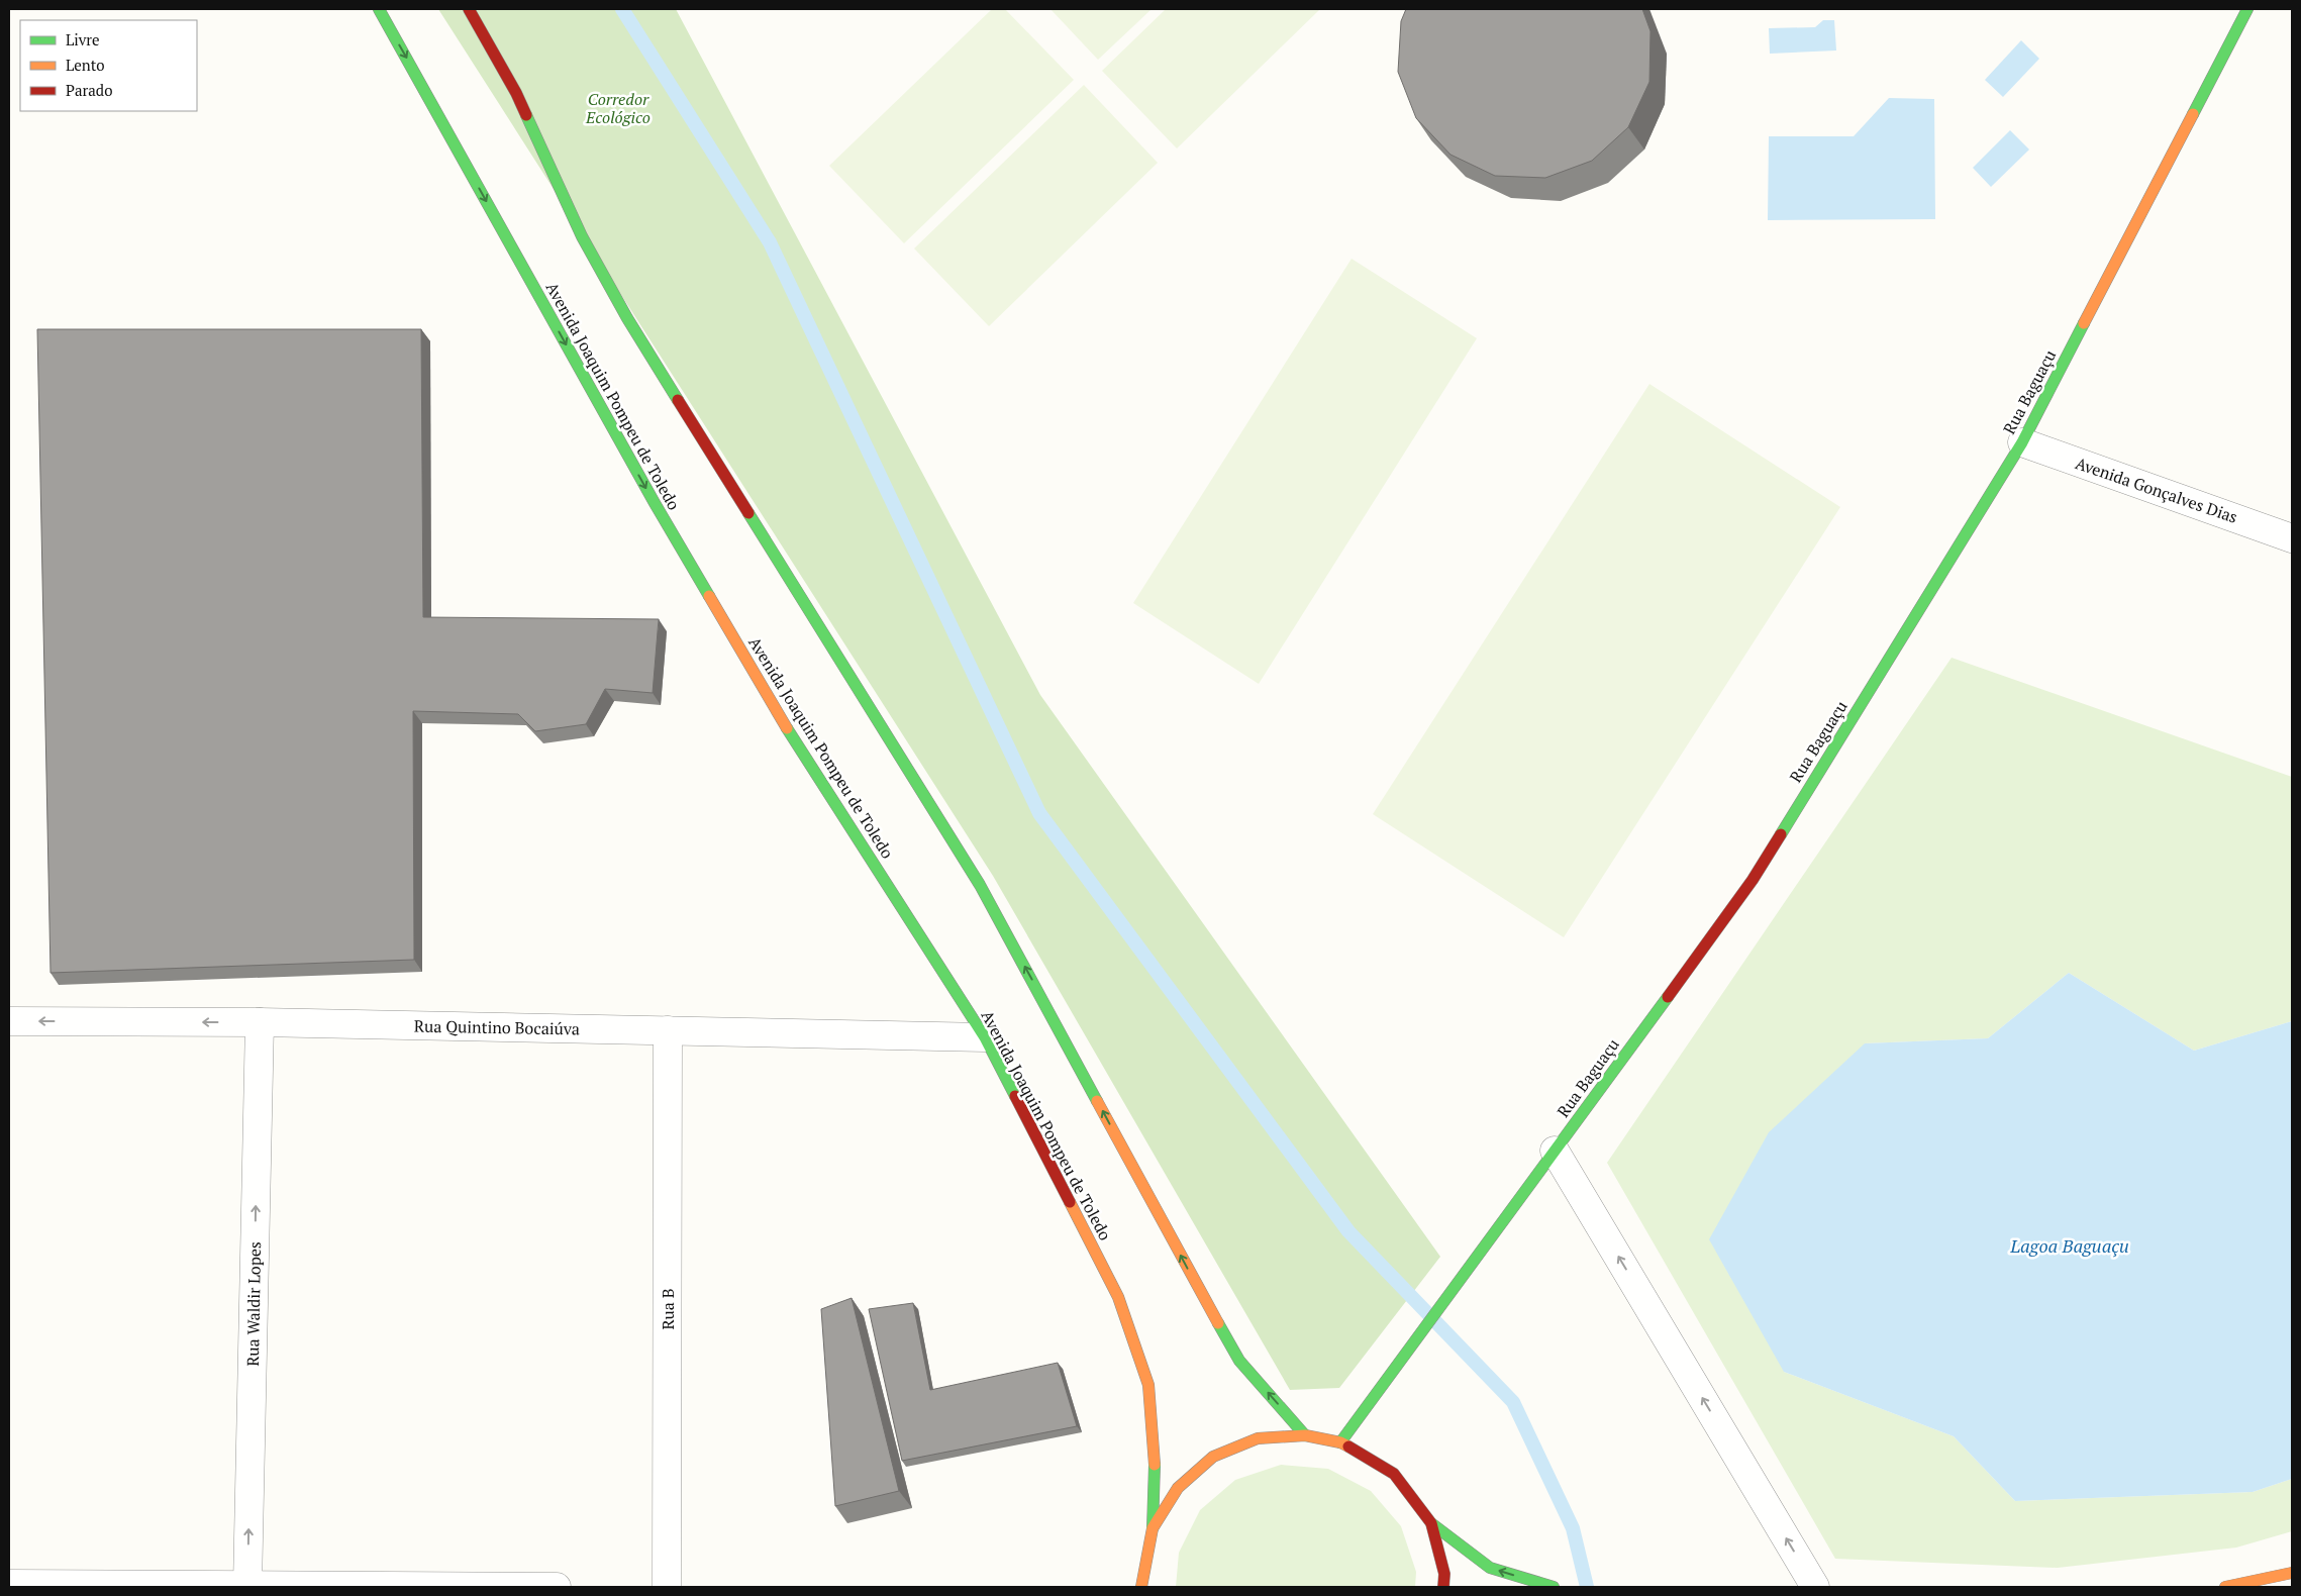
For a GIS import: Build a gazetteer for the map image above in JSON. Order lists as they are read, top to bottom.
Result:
{
  "streets": {
    "main road": ["Rua Baguaçu", "Avenida Joaquim Pompeu de Toledo"],
    "street": [
      "Avenida Gonçalves Dias",
      "Rua Quintino Bocaiúva",
      "Rua Waldir Lopes",
      "Rua B"
    ]
  },
  "crossings": [
    ["Rua Baguaçu", "Avenida Gonçalves Dias"],
    ["Avenida Joaquim Pompeu de Toledo", "Rua Quintino Bocaiúva"],
    ["Rua Quintino Bocaiúva", "Rua Waldir Lopes"],
    ["Rua Quintino Bocaiúva", "Rua B"]
  ],
  "one_way": ["Rua Waldir Lopes"],
  "water": ["Lagoa Baguaçu"],
  "parks": ["Corredor Ecológico"],
  "legend": ["Livre", "Lento", "Parado"]
}
